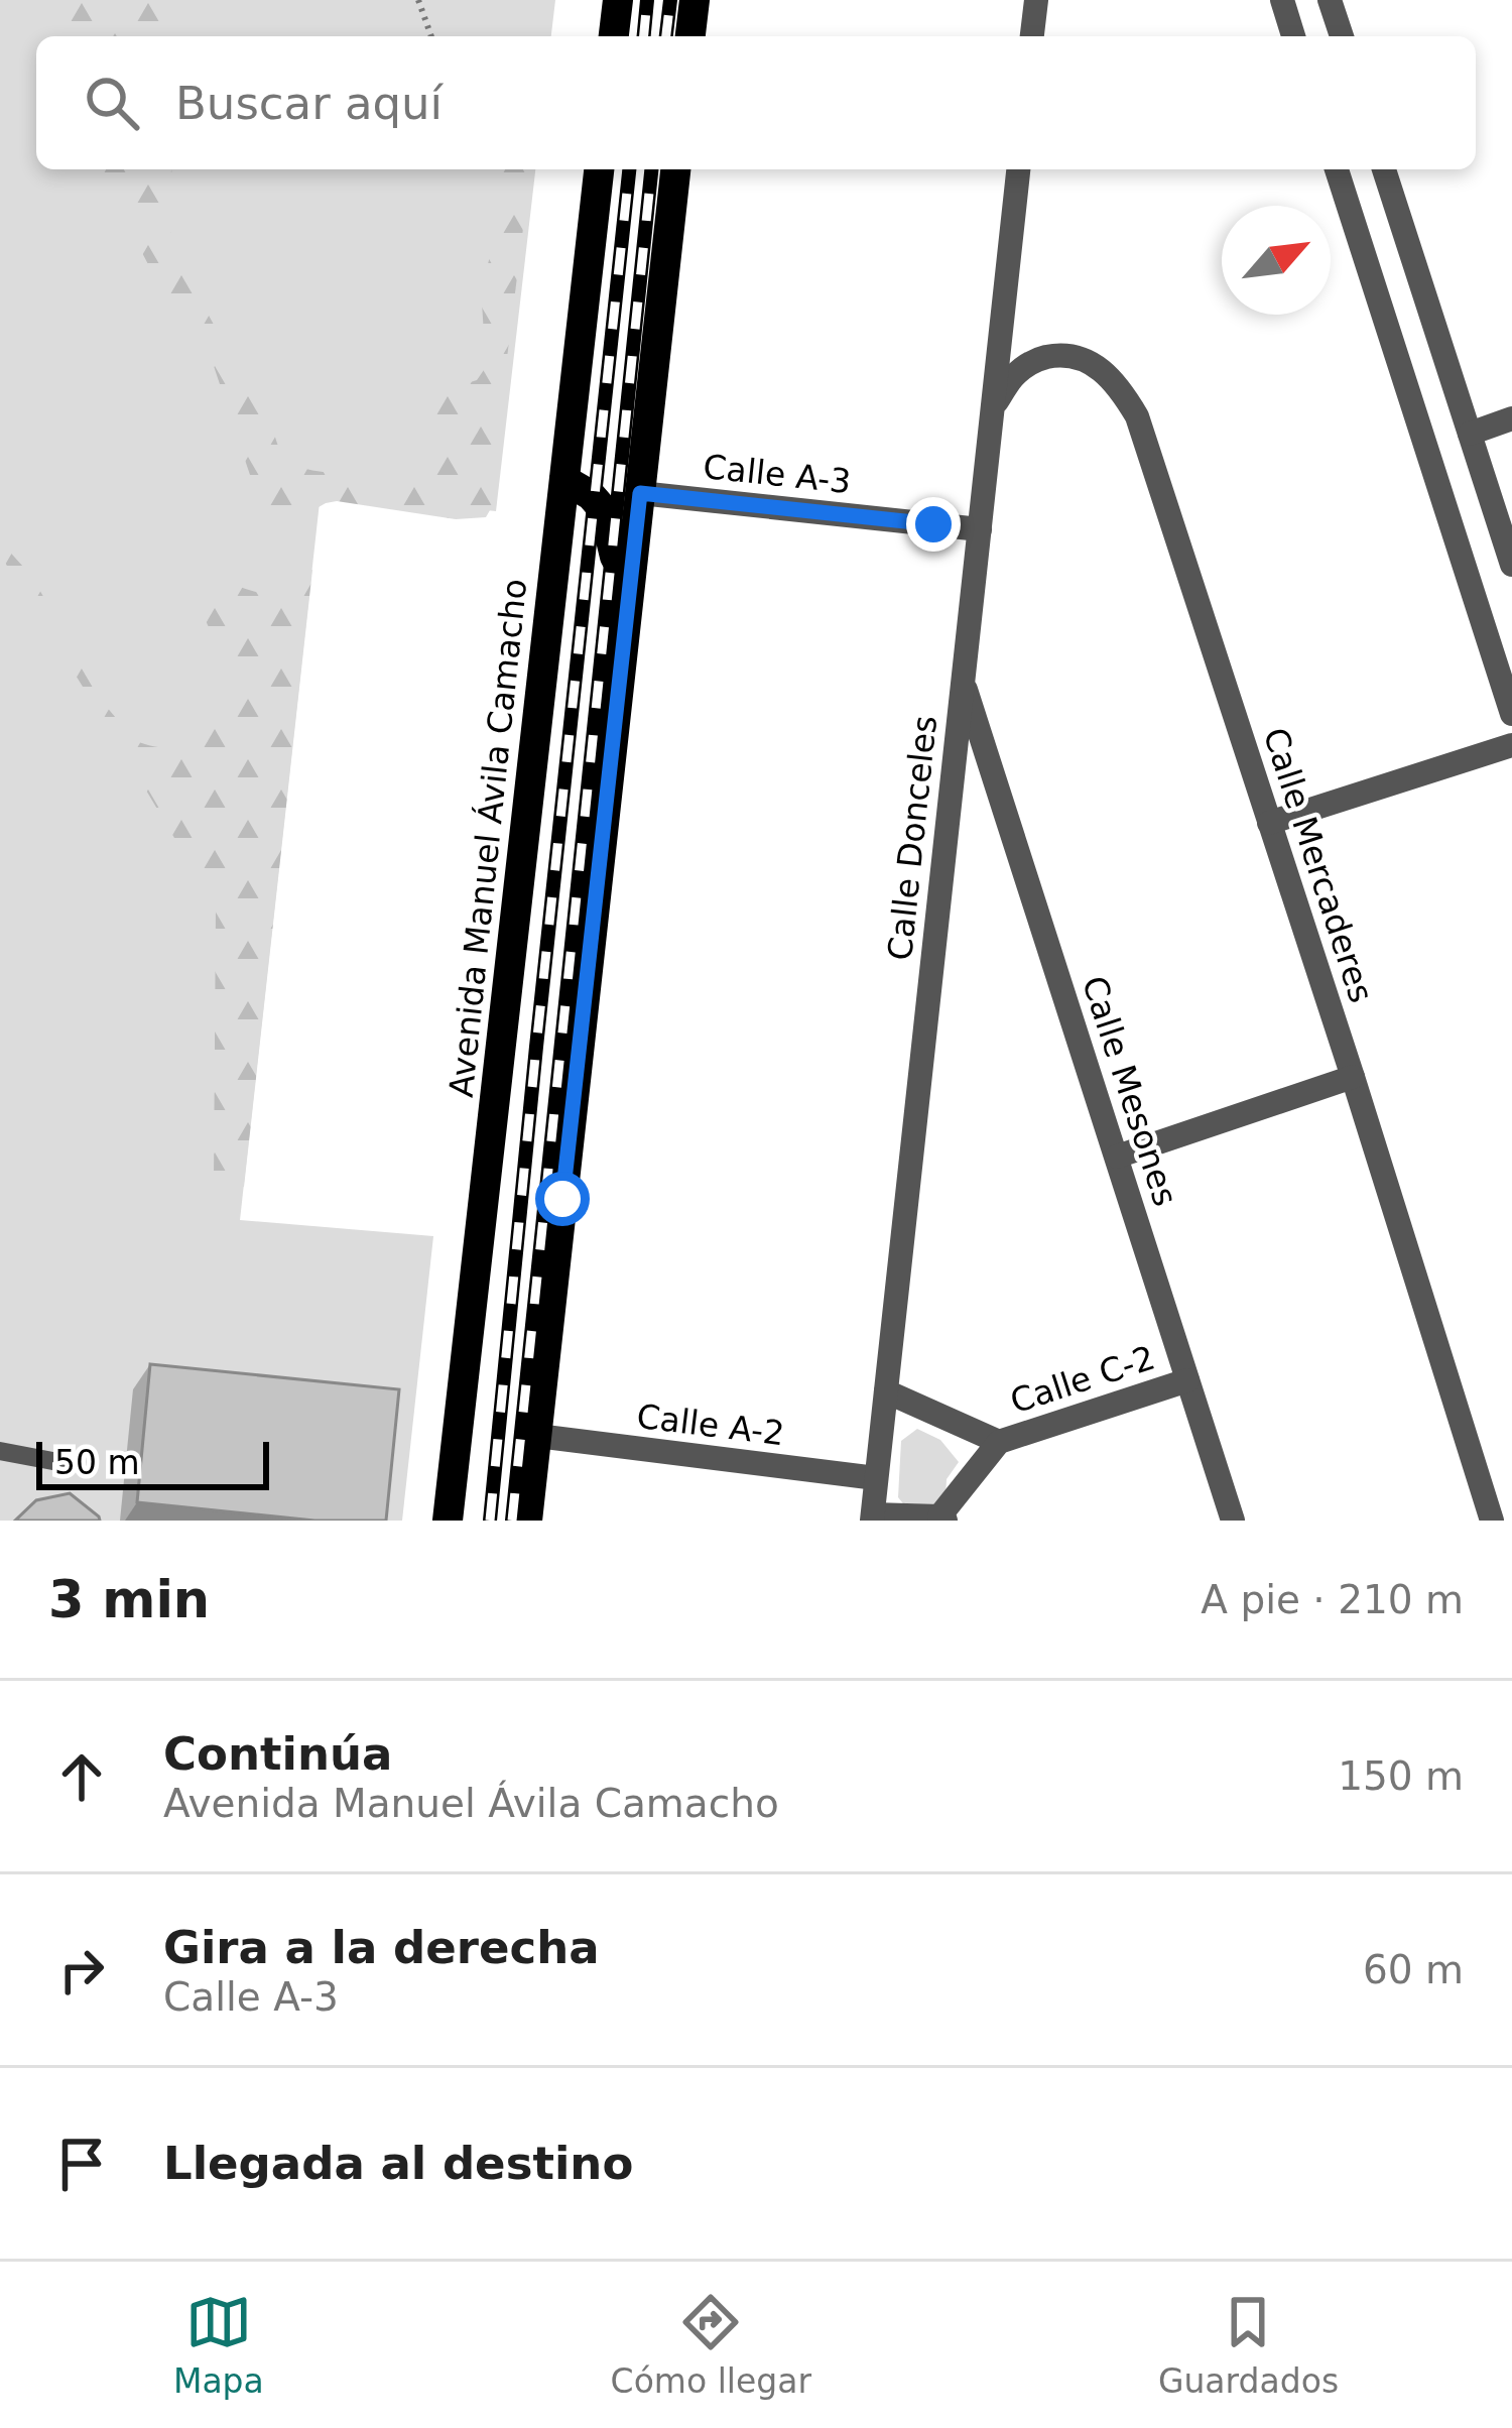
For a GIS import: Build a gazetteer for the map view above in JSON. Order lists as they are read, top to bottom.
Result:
{
  "streets": {
    "main road": ["Avenida Manuel Ávila Camacho"],
    "street": [
      "Calle A-3",
      "Calle Donceles",
      "Calle Mercaderes",
      "Calle Mesones",
      "Calle C-2",
      "Calle A-2"
    ]
  },
  "crossings": [
    ["Calle A-3", "Calle Donceles"],
    ["Calle Donceles", "Calle Mercaderes"],
    ["Calle Donceles", "Calle Mesones"],
    ["Calle Donceles", "Calle C-2"],
    ["Calle Donceles", "Calle A-2"],
    ["Calle Mesones", "Calle C-2"]
  ],
  "scale_bar": "50 m",
  "north": "top right",
  "page": {
    "search": "Buscar aquí",
    "scale": "50 m",
    "heading": ["3 min", "A pie · 210 m"],
    "list": [
      ["Continúa", "Avenida Manuel Ávila Camacho", "150 m"],
      ["Gira a la derecha", "Calle A-3", "60 m"],
      "Llegada al destino"
    ],
    "nav": ["Mapa", "Cómo llegar", "Guardados"]
  }
}
